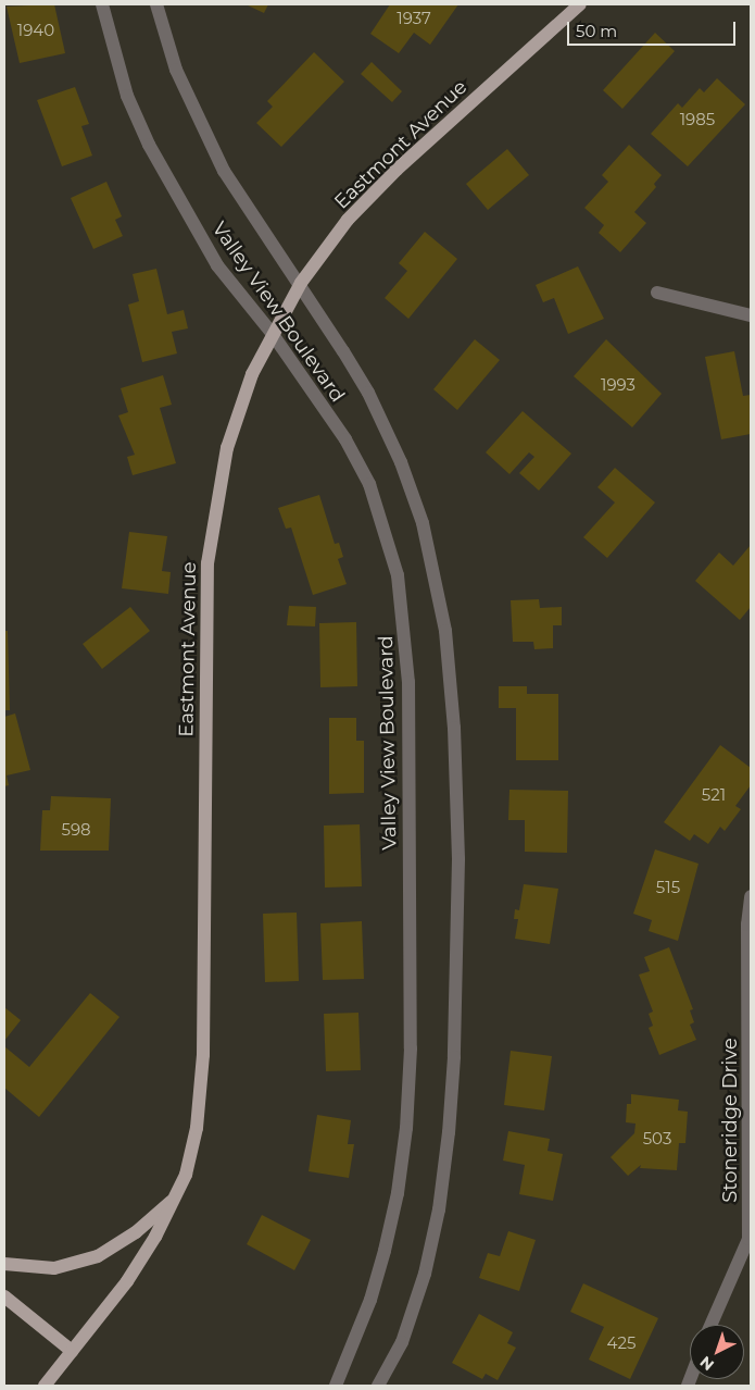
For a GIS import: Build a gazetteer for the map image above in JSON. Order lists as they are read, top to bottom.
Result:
{
  "streets": {
    "main road": ["Eastmont Avenue"],
    "street": ["Valley View Boulevard", "Stoneridge Drive"]
  },
  "crossings": [
    ["Eastmont Avenue", "Valley View Boulevard"]
  ],
  "house_numbers": [
    "1937",
    "1940",
    "1985",
    "1993",
    "521",
    "598",
    "515",
    "503",
    "425"
  ],
  "scale_bar": "50 m",
  "north": "bottom left"
}
